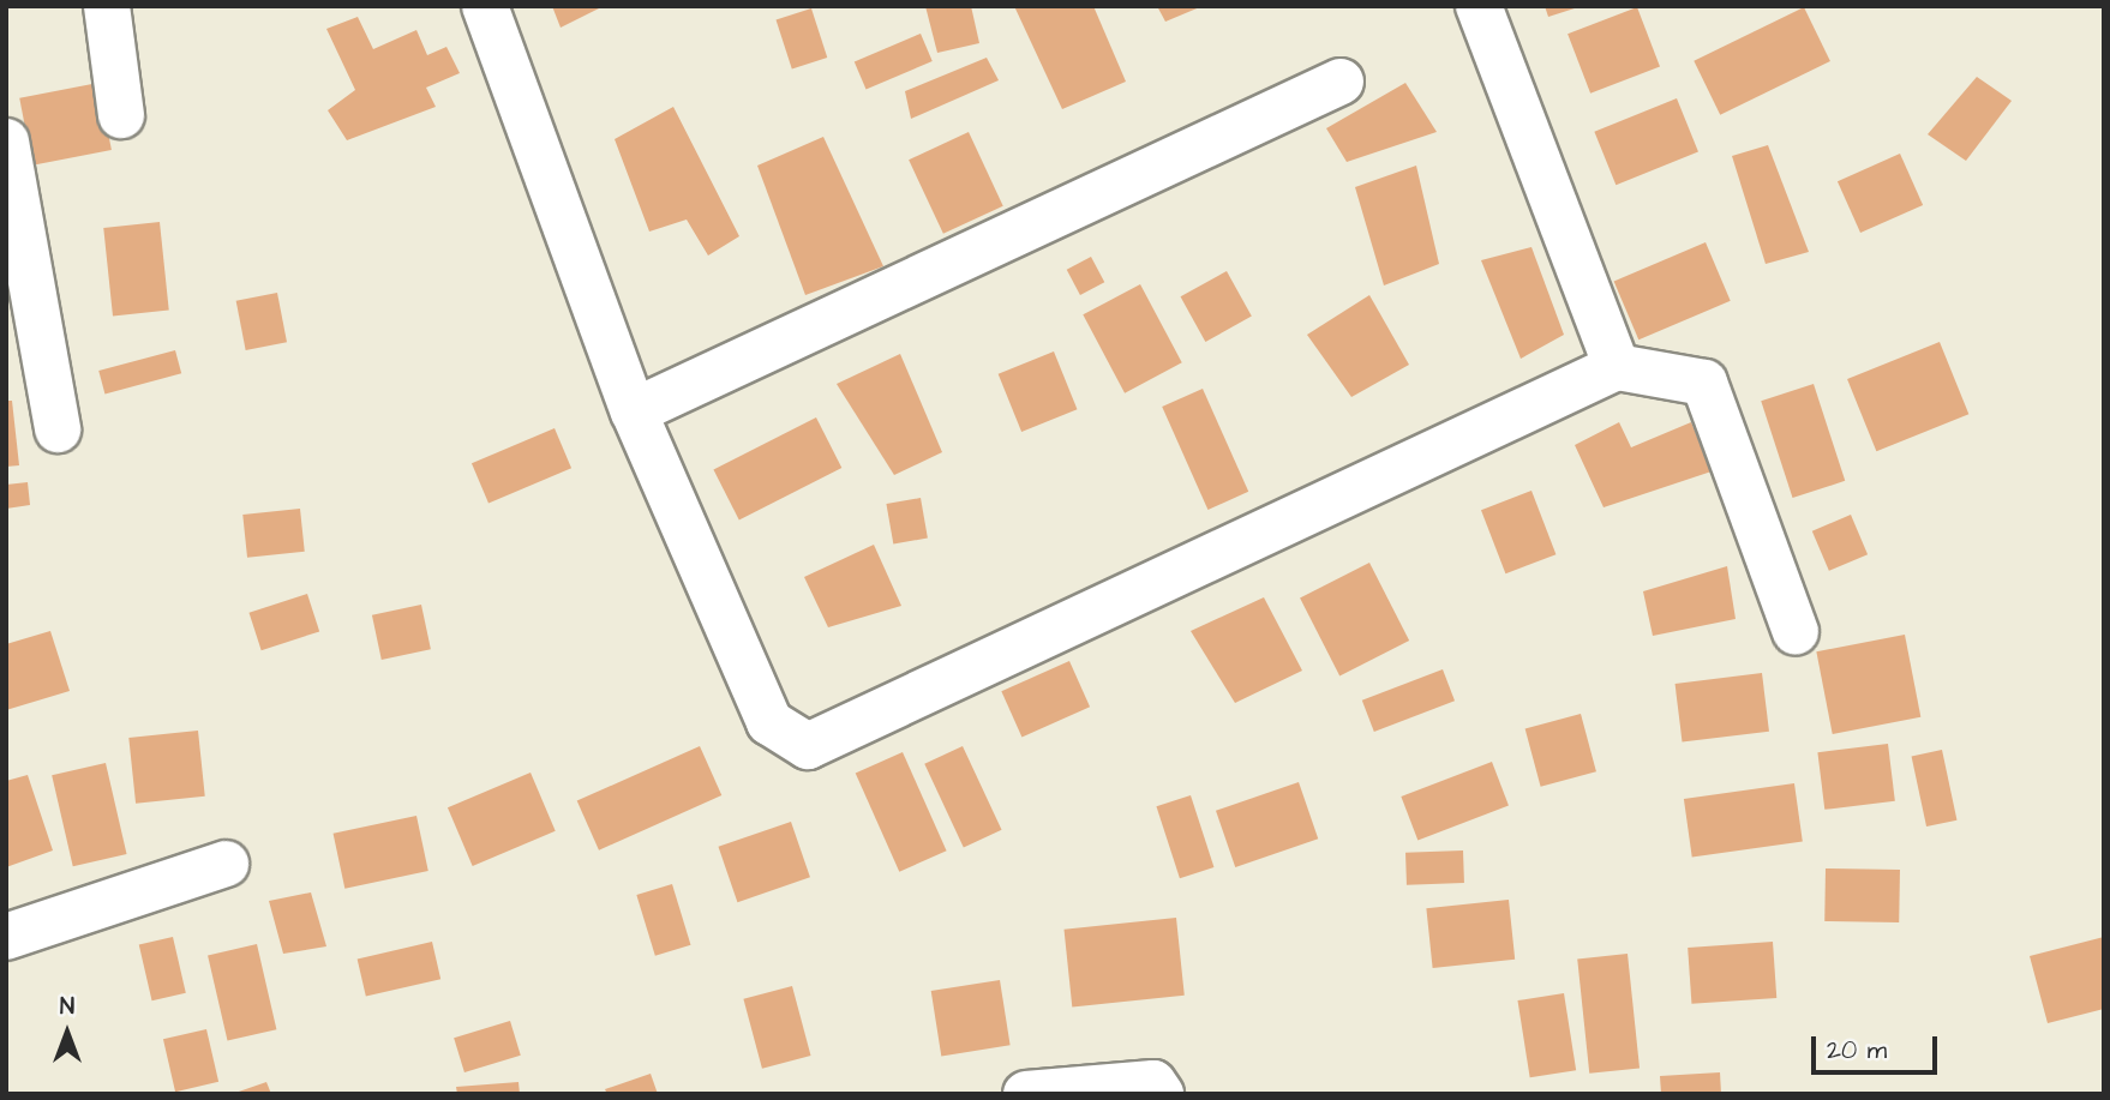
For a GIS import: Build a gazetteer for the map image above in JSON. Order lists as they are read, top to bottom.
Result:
{
  "scale_bar": "20 m",
  "north": "top"
}
